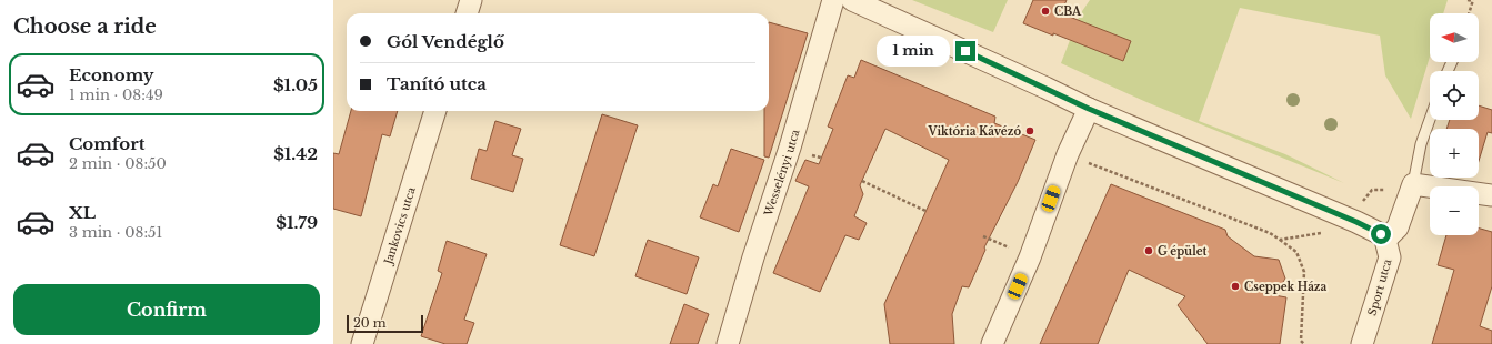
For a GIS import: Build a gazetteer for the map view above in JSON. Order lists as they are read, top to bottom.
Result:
{
  "streets": {
    "street": ["Wesselényi utca", "Jankovics utca", "Sport utca"]
  },
  "places": [
    "CBA",
    "Viktória Kávézó",
    "G épület",
    "Cseppek Háza"
  ],
  "scale_bar": "20 m",
  "north": "left",
  "page": {
    "heading": "Choose a ride",
    "map_buttons": ["+", "−"],
    "banner": ["Gól Vendéglő", "Tanító utca"],
    "bubble": "1 min",
    "list": [
      {
        "name": "Economy",
        "note": "1 min · 08:49",
        "value": "$1.05"
      },
      {
        "name": "Comfort",
        "note": "2 min · 08:50",
        "value": "$1.42"
      },
      {
        "name": "XL",
        "note": "3 min · 08:51",
        "value": "$1.79"
      }
    ],
    "buttons": "Confirm",
    "scale": "20 m"
  }
}
